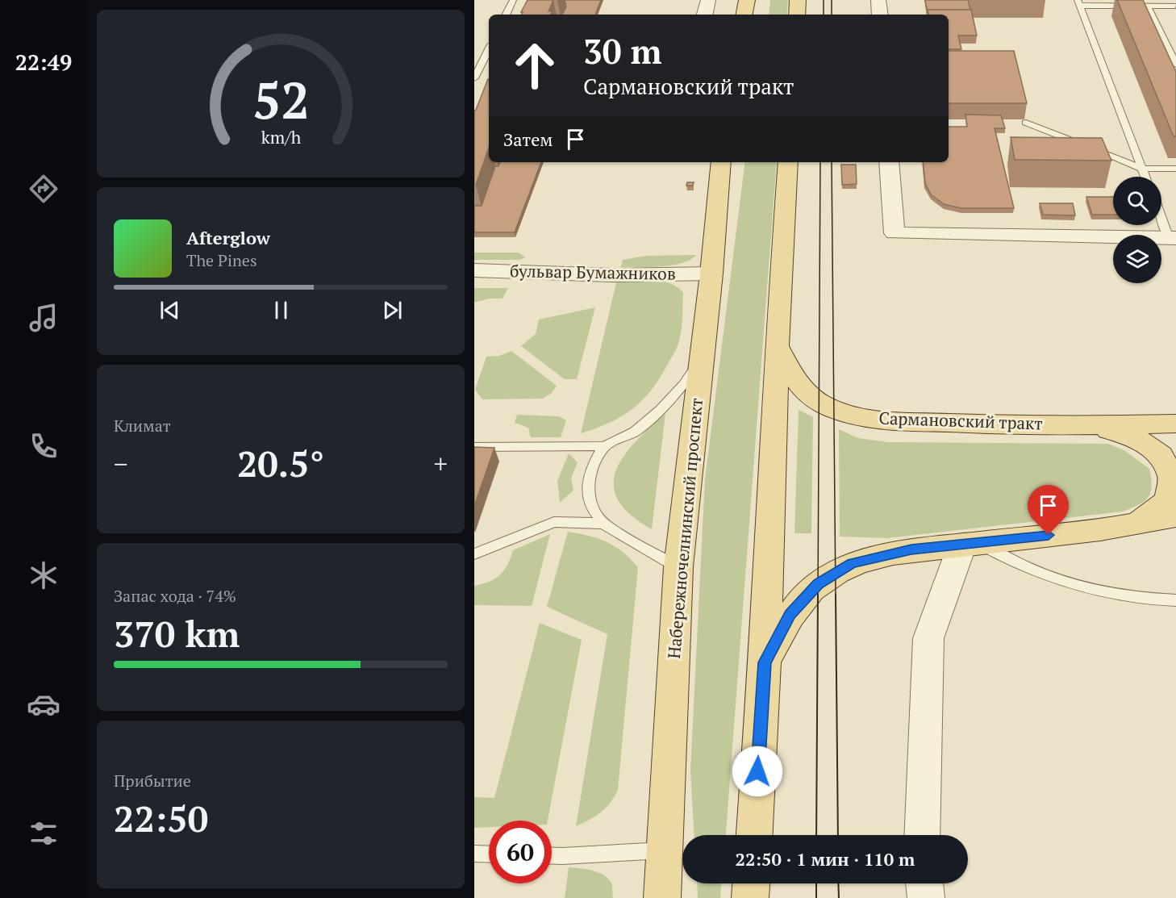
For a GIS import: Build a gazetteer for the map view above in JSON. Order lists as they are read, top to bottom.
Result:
{
  "streets": {
    "main road": ["Сармановский тракт", "Набережночелнинский проспект"],
    "street": ["бульвар Бумажников"]
  },
  "crossings": [
    ["бульвар Бумажников", "Набережночелнинский проспект"]
  ],
  "page": {
    "tabs": "22:49",
    "turn": ["30 m", "Сармановский тракт"],
    "then": "Затем",
    "song": ["Afterglow", "The Pines"],
    "tile": [
      "Климат",
      ["Запас хода · 74%", "370 km"],
      ["Прибытие", "22:50"]
    ],
    "heat": ["−", "20.5°", "+"],
    "limit": "60",
    "trip": "22:50 · 1 мин · 110 m",
    "gauge": ["52", "km/h"]
  }
}
